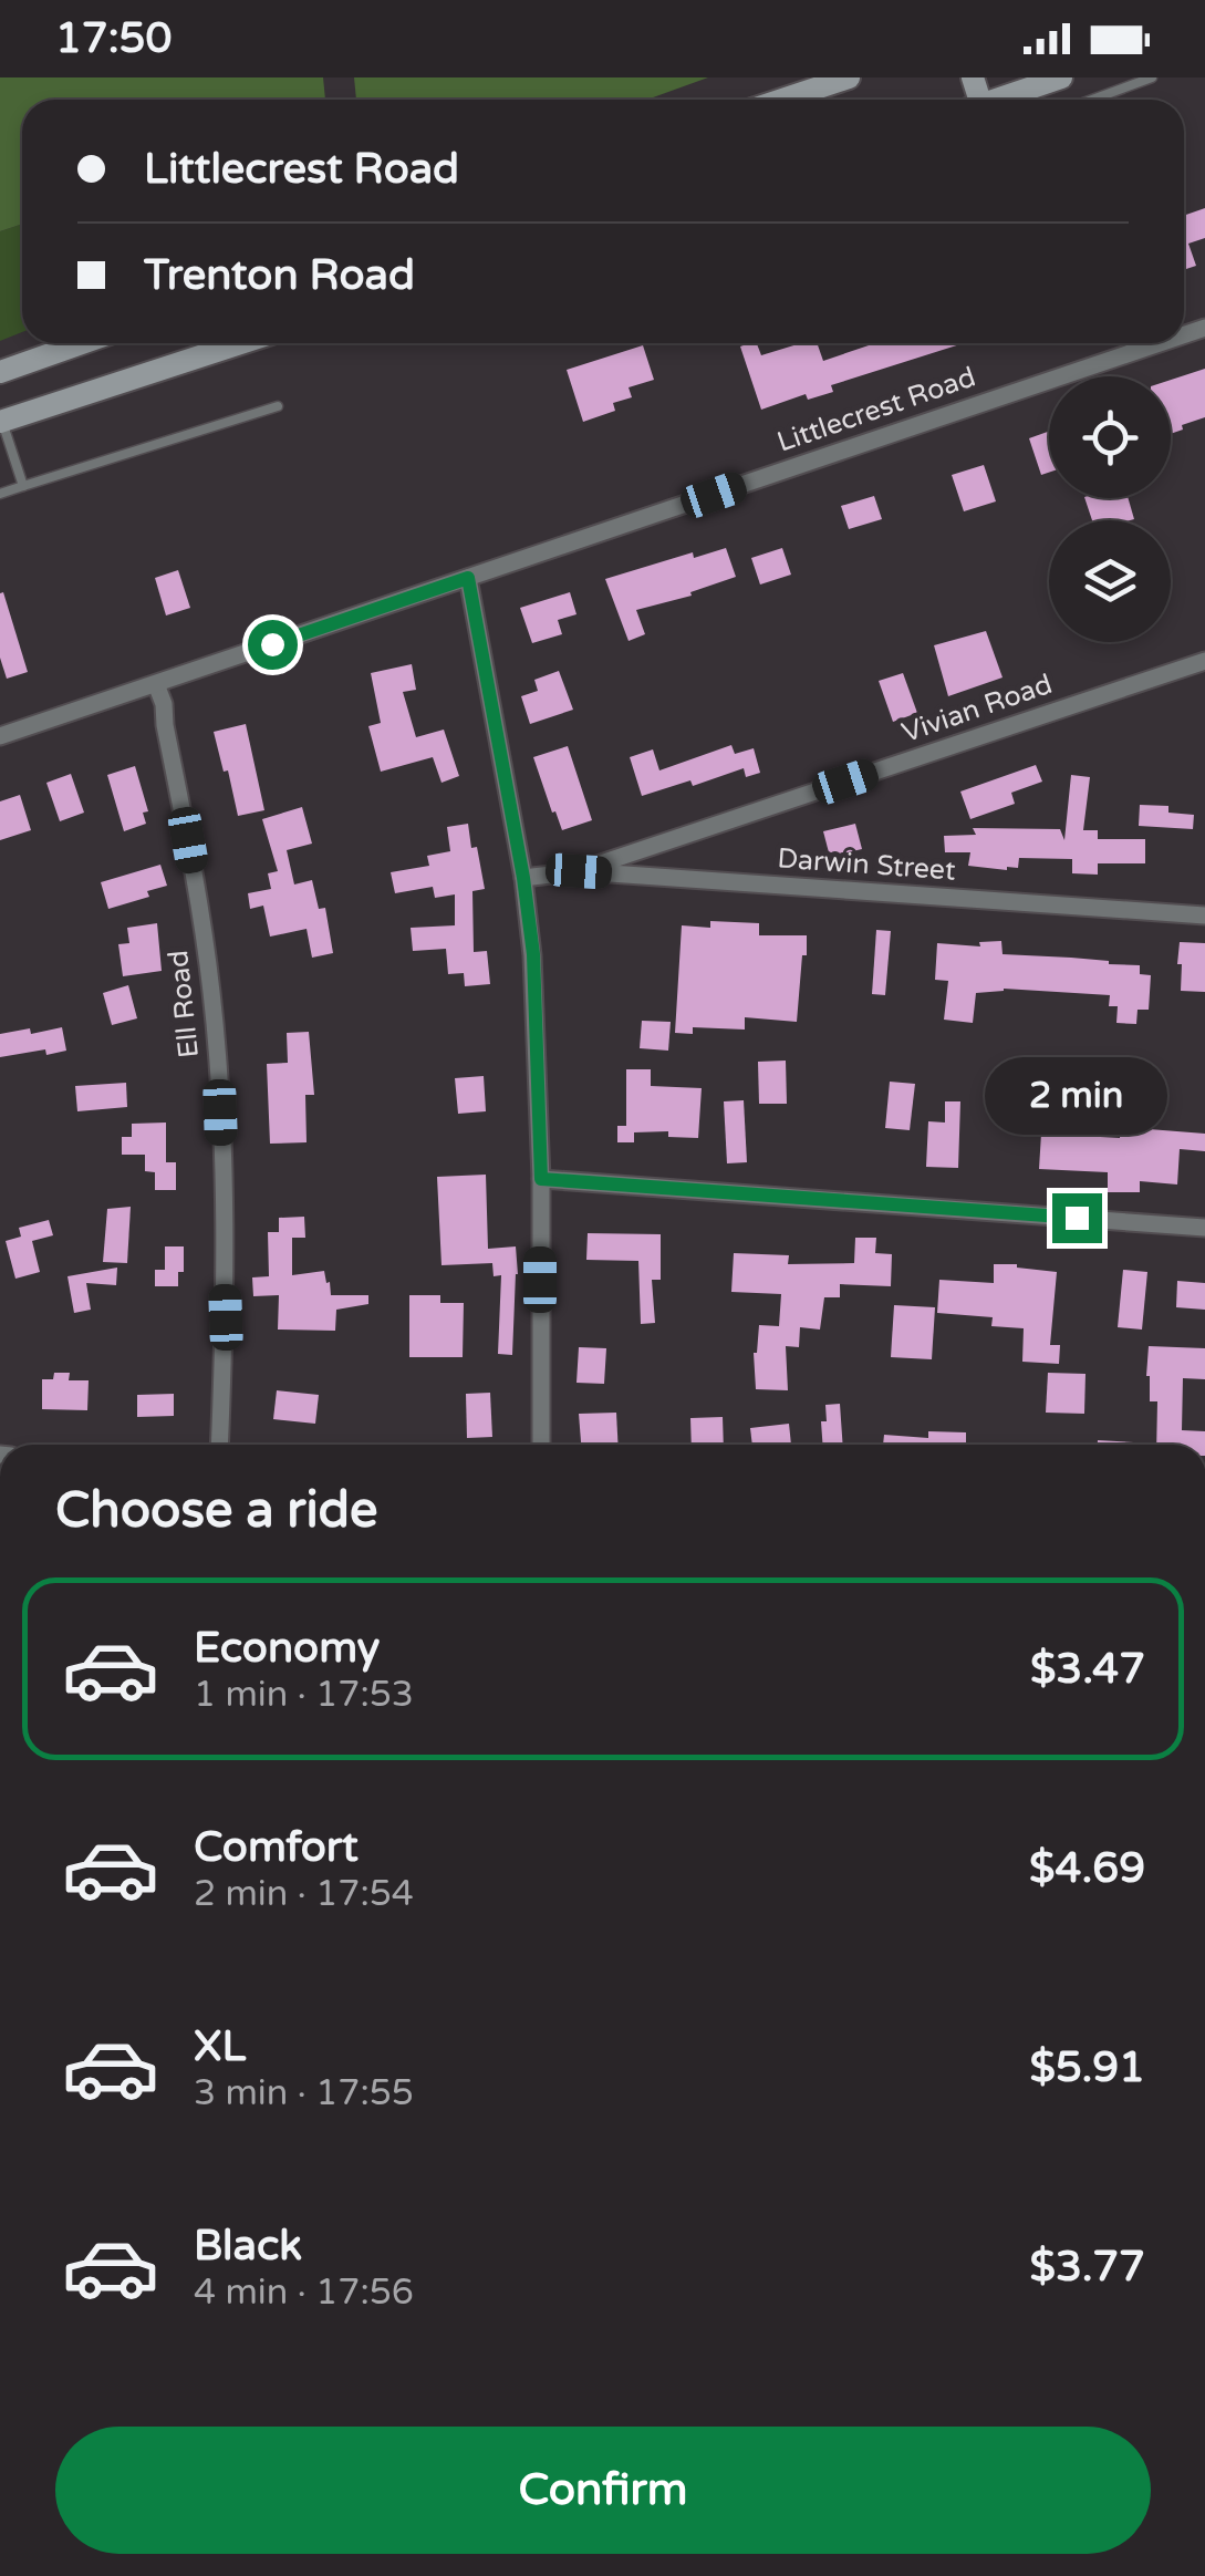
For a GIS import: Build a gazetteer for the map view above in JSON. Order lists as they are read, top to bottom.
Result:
{
  "streets": {
    "street": [
      "Littlecrest Road",
      "Vivian Road",
      "Darwin Street",
      "Ell Road"
    ]
  },
  "crossings": [
    ["Littlecrest Road", "Ell Road"],
    ["Vivian Road", "Darwin Street"]
  ],
  "page": {
    "status": "17:50",
    "banner": ["Littlecrest Road", "Trenton Road"],
    "bubble": "2 min",
    "heading": "Choose a ride",
    "list": [
      {
        "name": "Economy",
        "note": "1 min · 17:53",
        "value": "$3.47"
      },
      {
        "name": "Comfort",
        "note": "2 min · 17:54",
        "value": "$4.69"
      },
      {
        "name": "XL",
        "note": "3 min · 17:55",
        "value": "$5.91"
      },
      {
        "name": "Black",
        "note": "4 min · 17:56",
        "value": "$3.77"
      }
    ],
    "buttons": "Confirm"
  }
}
